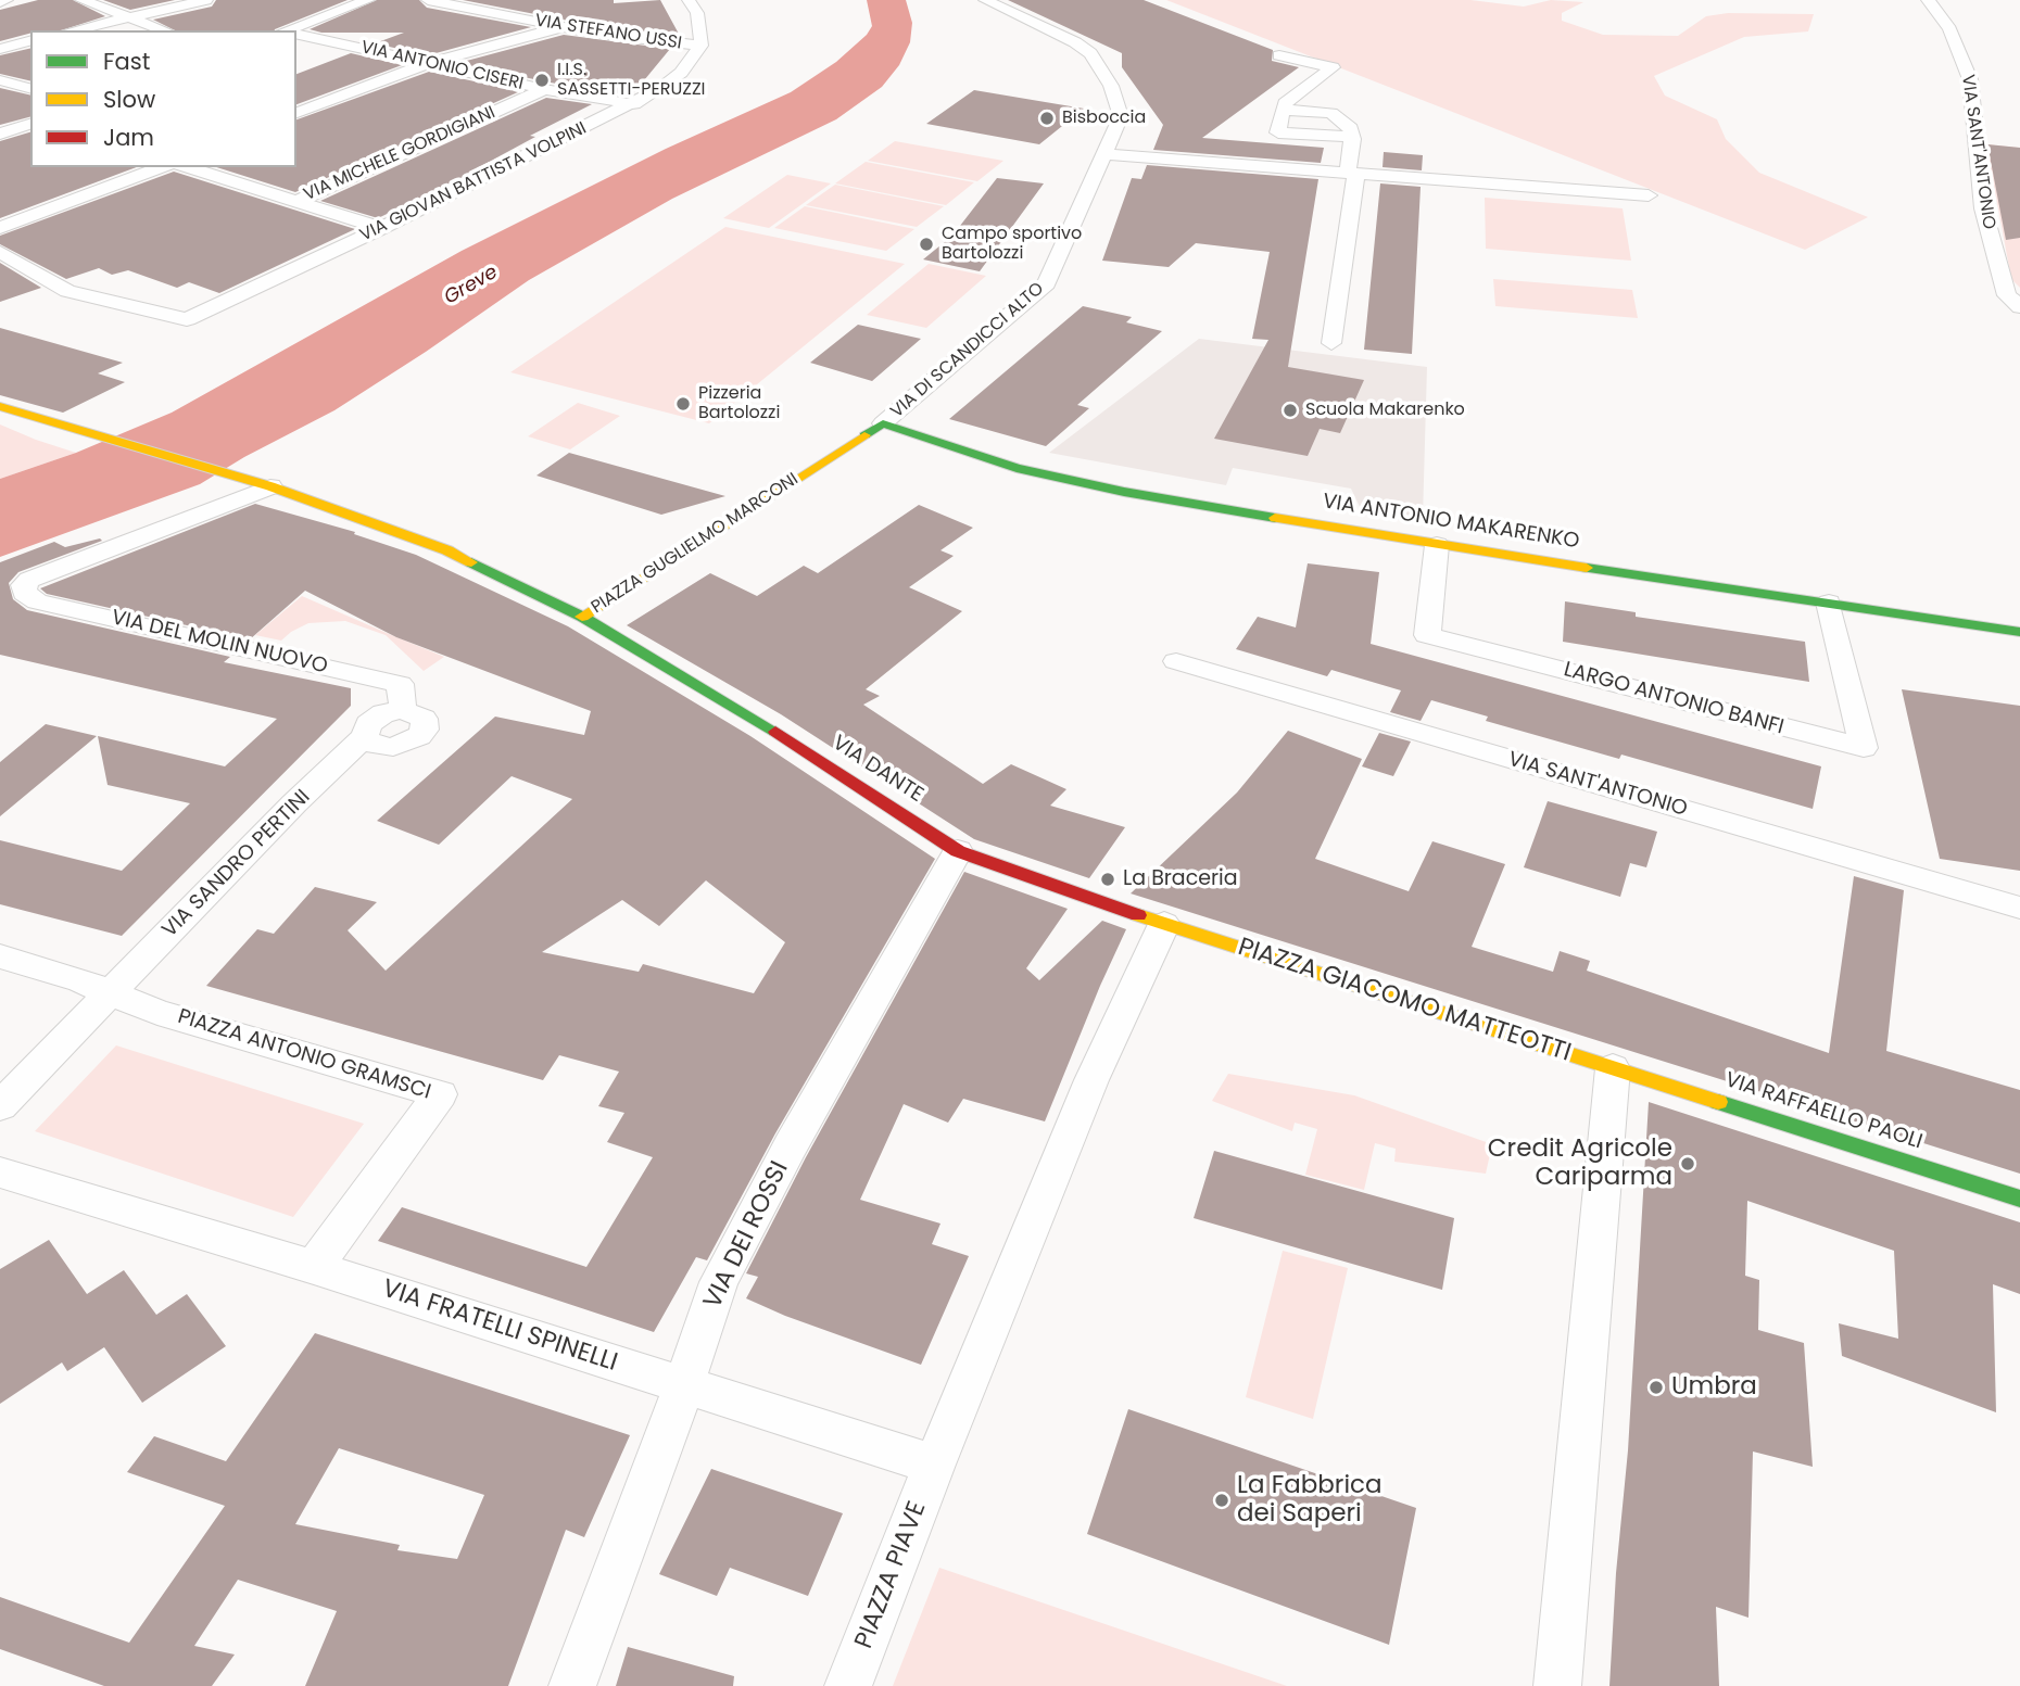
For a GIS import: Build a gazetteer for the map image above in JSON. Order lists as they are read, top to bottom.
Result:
{
  "streets": {
    "main road": [
      "VIA ANTONIO MAKARENKO",
      "PIAZZA GUGLIELMO MARCONI",
      "VIA DANTE",
      "PIAZZA GIACOMO MATTEOTTI",
      "VIA RAFFAELLO PAOLI"
    ],
    "street": [
      "VIA STEFANO USSI",
      "VIA ANTONIO CISERI",
      "VIA SANT'ANTONIO",
      "VIA MICHELE GORDIGIANI",
      "VIA GIOVAN BATTISTA VOLPINI",
      "VIA DI SCANDICCI ALTO",
      "VIA DEL MOLIN NUOVO",
      "LARGO ANTONIO BANFI",
      "VIA SANDRO PERTINI",
      "PIAZZA ANTONIO GRAMSCI",
      "VIA DEI ROSSI",
      "VIA FRATELLI SPINELLI",
      "PIAZZA PIAVE"
    ]
  },
  "crossings": [
    ["VIA STEFANO USSI", "VIA GIOVAN BATTISTA VOLPINI"],
    ["VIA ANTONIO CISERI", "VIA MICHELE GORDIGIANI"],
    ["VIA ANTONIO CISERI", "VIA GIOVAN BATTISTA VOLPINI"],
    ["VIA DI SCANDICCI ALTO", "VIA ANTONIO MAKARENKO"],
    ["VIA DI SCANDICCI ALTO", "PIAZZA GUGLIELMO MARCONI"],
    ["VIA ANTONIO MAKARENKO", "PIAZZA GUGLIELMO MARCONI"],
    ["VIA ANTONIO MAKARENKO", "LARGO ANTONIO BANFI"],
    ["PIAZZA GUGLIELMO MARCONI", "VIA DEL MOLIN NUOVO"],
    ["PIAZZA GUGLIELMO MARCONI", "VIA DANTE"],
    ["VIA DEL MOLIN NUOVO", "VIA SANDRO PERTINI"],
    ["VIA DANTE", "PIAZZA GIACOMO MATTEOTTI"],
    ["VIA DANTE", "VIA DEI ROSSI"],
    ["VIA SANDRO PERTINI", "PIAZZA ANTONIO GRAMSCI"],
    ["PIAZZA GIACOMO MATTEOTTI", "VIA RAFFAELLO PAOLI"],
    ["PIAZZA ANTONIO GRAMSCI", "VIA FRATELLI SPINELLI"],
    ["VIA DEI ROSSI", "VIA FRATELLI SPINELLI"],
    ["VIA FRATELLI SPINELLI", "PIAZZA PIAVE"]
  ],
  "water": ["Greve"],
  "places": [
    "I.I.S. SASSETTI-PERUZZI",
    "Bisboccia",
    "Campo sportivo Bartolozzi",
    "Pizzeria Bartolozzi",
    "Scuola Makarenko",
    "La Braceria",
    "Credit Agricole Cariparma",
    "Umbra",
    "La Fabbrica dei Saperi"
  ],
  "legend": ["Fast", "Slow", "Jam"]
}
